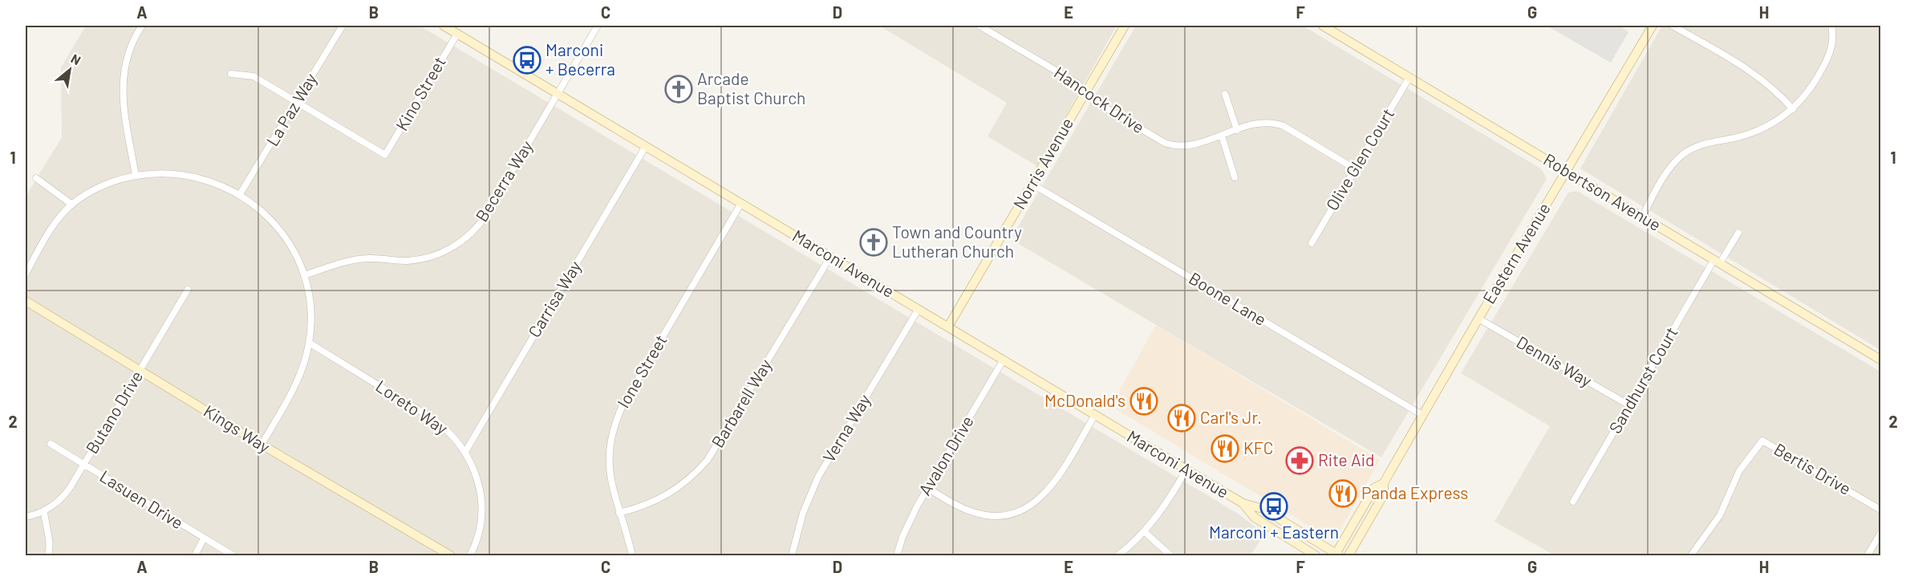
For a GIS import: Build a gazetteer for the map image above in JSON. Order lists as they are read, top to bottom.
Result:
{
  "streets": {
    "main road": [
      "Norris Avenue",
      "Robertson Avenue",
      "Eastern Avenue",
      "Marconi Avenue",
      "Kings Way"
    ],
    "street": [
      "Kino Street",
      "Hancock Drive",
      "La Paz Way",
      "Olive Glen Court",
      "Becerra Way",
      "Carrisa Way",
      "Boone Lane",
      "Dennis Way",
      "Ione Street",
      "Sandhurst Court",
      "Barbarell Way",
      "Loreto Way",
      "Butano Drive",
      "Verna Way",
      "Avalon Drive",
      "Bertis Drive",
      "Lasuen Drive"
    ]
  },
  "crossings": [
    ["Kino Street", "La Paz Way"],
    ["Kino Street", "Marconi Avenue"],
    ["Hancock Drive", "Olive Glen Court"],
    ["Hancock Drive", "Norris Avenue"],
    ["Olive Glen Court", "Robertson Avenue"],
    ["Norris Avenue", "Marconi Avenue"],
    ["Norris Avenue", "Boone Lane"],
    ["Becerra Way", "Marconi Avenue"],
    ["Robertson Avenue", "Eastern Avenue"],
    ["Robertson Avenue", "Sandhurst Court"],
    ["Eastern Avenue", "Marconi Avenue"],
    ["Eastern Avenue", "Boone Lane"],
    ["Eastern Avenue", "Dennis Way"],
    ["Marconi Avenue", "Carrisa Way"],
    ["Marconi Avenue", "Ione Street"],
    ["Marconi Avenue", "Barbarell Way"],
    ["Marconi Avenue", "Verna Way"],
    ["Marconi Avenue", "Avalon Drive"],
    ["Carrisa Way", "Loreto Way"],
    ["Dennis Way", "Sandhurst Court"],
    ["Ione Street", "Barbarell Way"],
    ["Butano Drive", "Kings Way"],
    ["Butano Drive", "Lasuen Drive"]
  ],
  "places": {
    "bus stop": ["Marconi + Becerra", "Marconi + Eastern"],
    "church": ["Arcade Baptist Church", "Town and Country Lutheran Church"],
    "restaurant": [
      "McDonald's",
      "Carl's Jr.",
      "KFC",
      "Panda Express"
    ],
    "pharmacy": ["Rite Aid"]
  },
  "north": "top right",
  "grid": {
    "columns": [
      "A",
      "B",
      "C",
      "D",
      "E",
      "F",
      "G",
      "H"
    ],
    "rows": ["1", "2"]
  }
}
